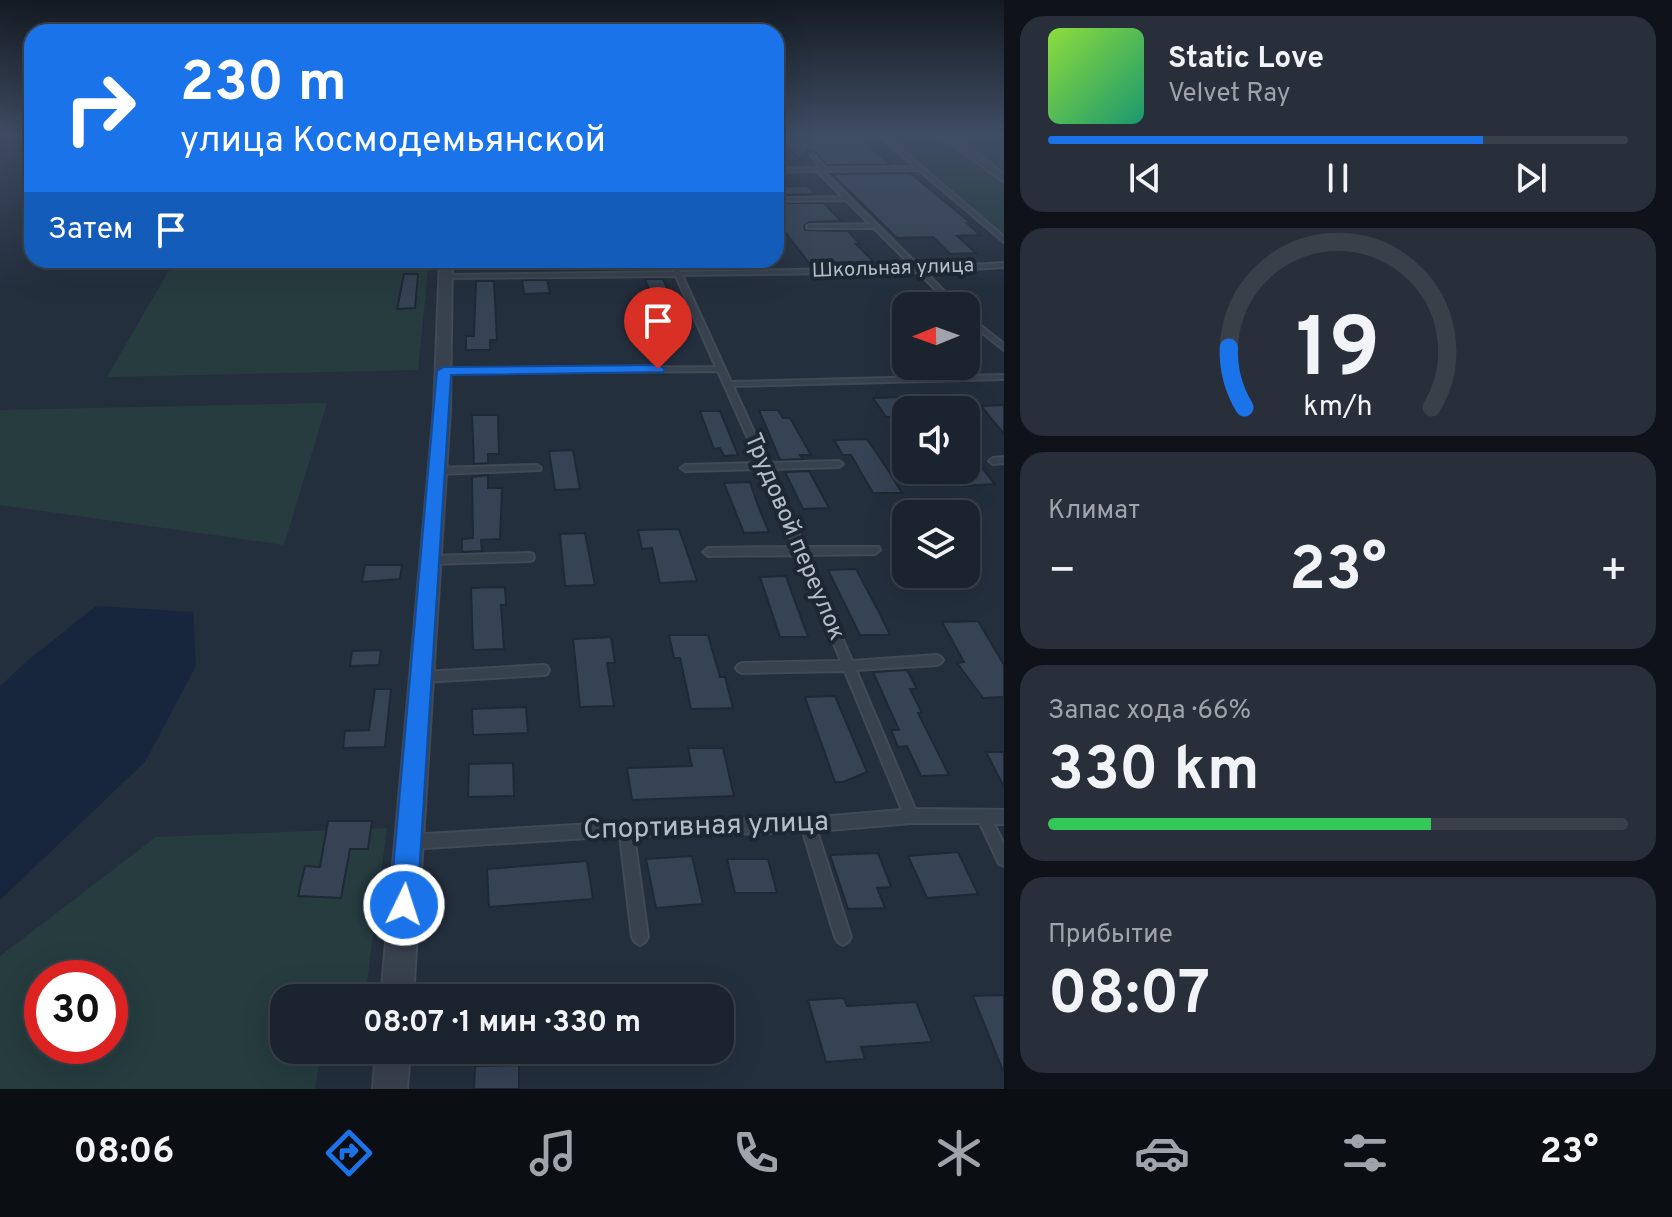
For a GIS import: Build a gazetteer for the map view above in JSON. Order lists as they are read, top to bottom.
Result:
{
  "streets": {
    "lane": ["Школьная улица", "Трудовой переулок", "Спортивная улица"]
  },
  "crossings": [
    ["Школьная улица", "Трудовой переулок"],
    ["Трудовой переулок", "Спортивная улица"]
  ],
  "north": "left",
  "page": {
    "turn": ["230 m", "улица Космодемьянской"],
    "song": ["Static Love", "Velvet Ray"],
    "then": "Затем",
    "tile": [
      "Климат",
      ["Запас хода · 66%", "330 km"],
      ["Прибытие", "08:07"]
    ],
    "heat": ["−", "23°", "+"],
    "limit": "30",
    "trip": "08:07 · 1 мин · 330 m",
    "tabs": ["08:06", "23°"],
    "gauge": ["19", "km/h"]
  }
}
